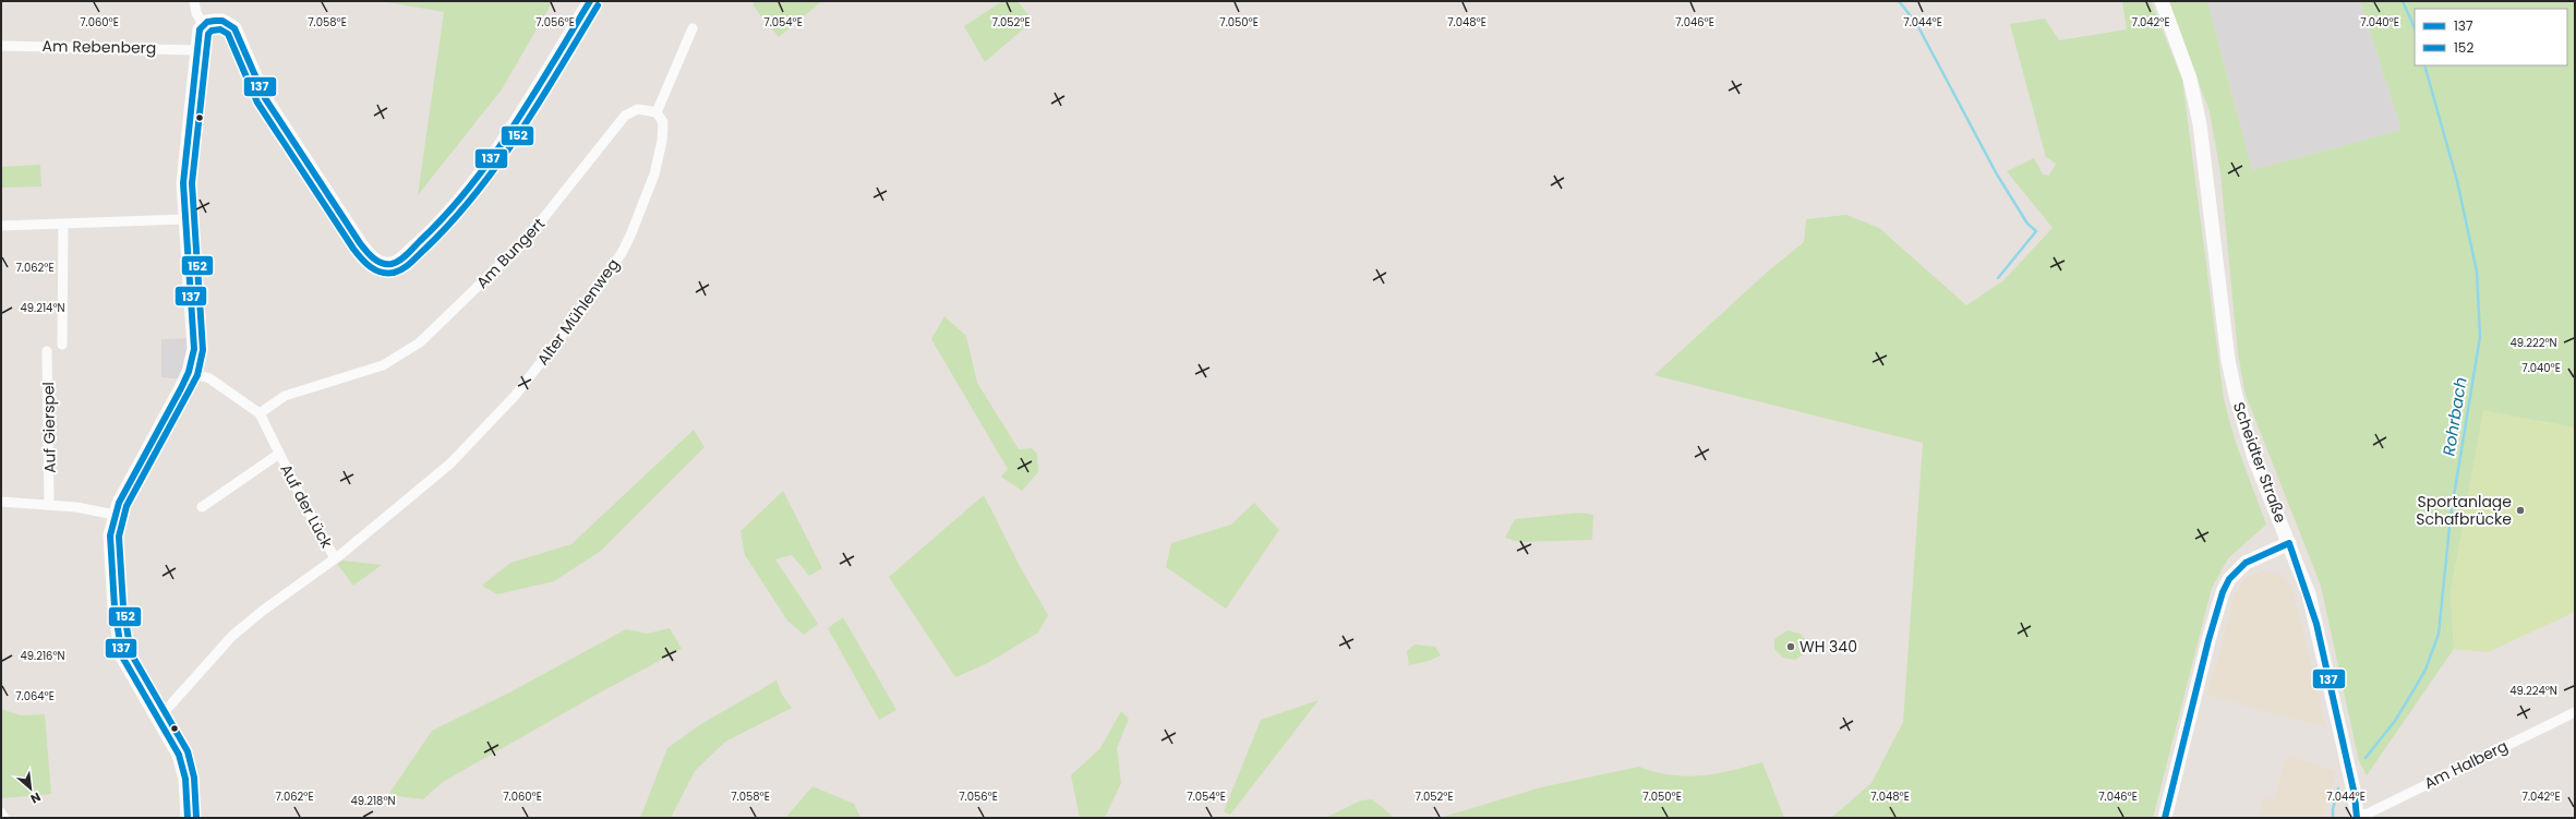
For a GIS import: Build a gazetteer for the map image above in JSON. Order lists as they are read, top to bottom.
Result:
{
  "streets": {
    "street": [
      "Am Rebenberg",
      "Am Bungert",
      "Alter Mühlenweg",
      "Auf Gierspel",
      "Scheidter Straße",
      "Auf der Lück",
      "Am Halberg"
    ]
  },
  "crossings": [
    ["Am Bungert", "Alter Mühlenweg"],
    ["Am Bungert", "Auf der Lück"],
    ["Alter Mühlenweg", "Auf der Lück"],
    ["Scheidter Straße", "Am Halberg"]
  ],
  "water": ["Rohrbach"],
  "places": ["Sportanlage Schafbrücke", "WH 340"],
  "lines": ["transit line 137", "transit line 152"],
  "legend": ["137", "152"],
  "north": "bottom right",
  "coordinates": [
    "7.060°E",
    "7.058°E",
    "7.056°E",
    "7.054°E",
    "7.052°E",
    "7.050°E",
    "7.048°E",
    "7.046°E",
    "7.042°E",
    "7.040°E",
    "7.044°E",
    "7.062°E",
    "49.214°N",
    "49.222°N",
    "49.216°N",
    "49.224°N",
    "7.064°E",
    "49.218°N"
  ]
}
